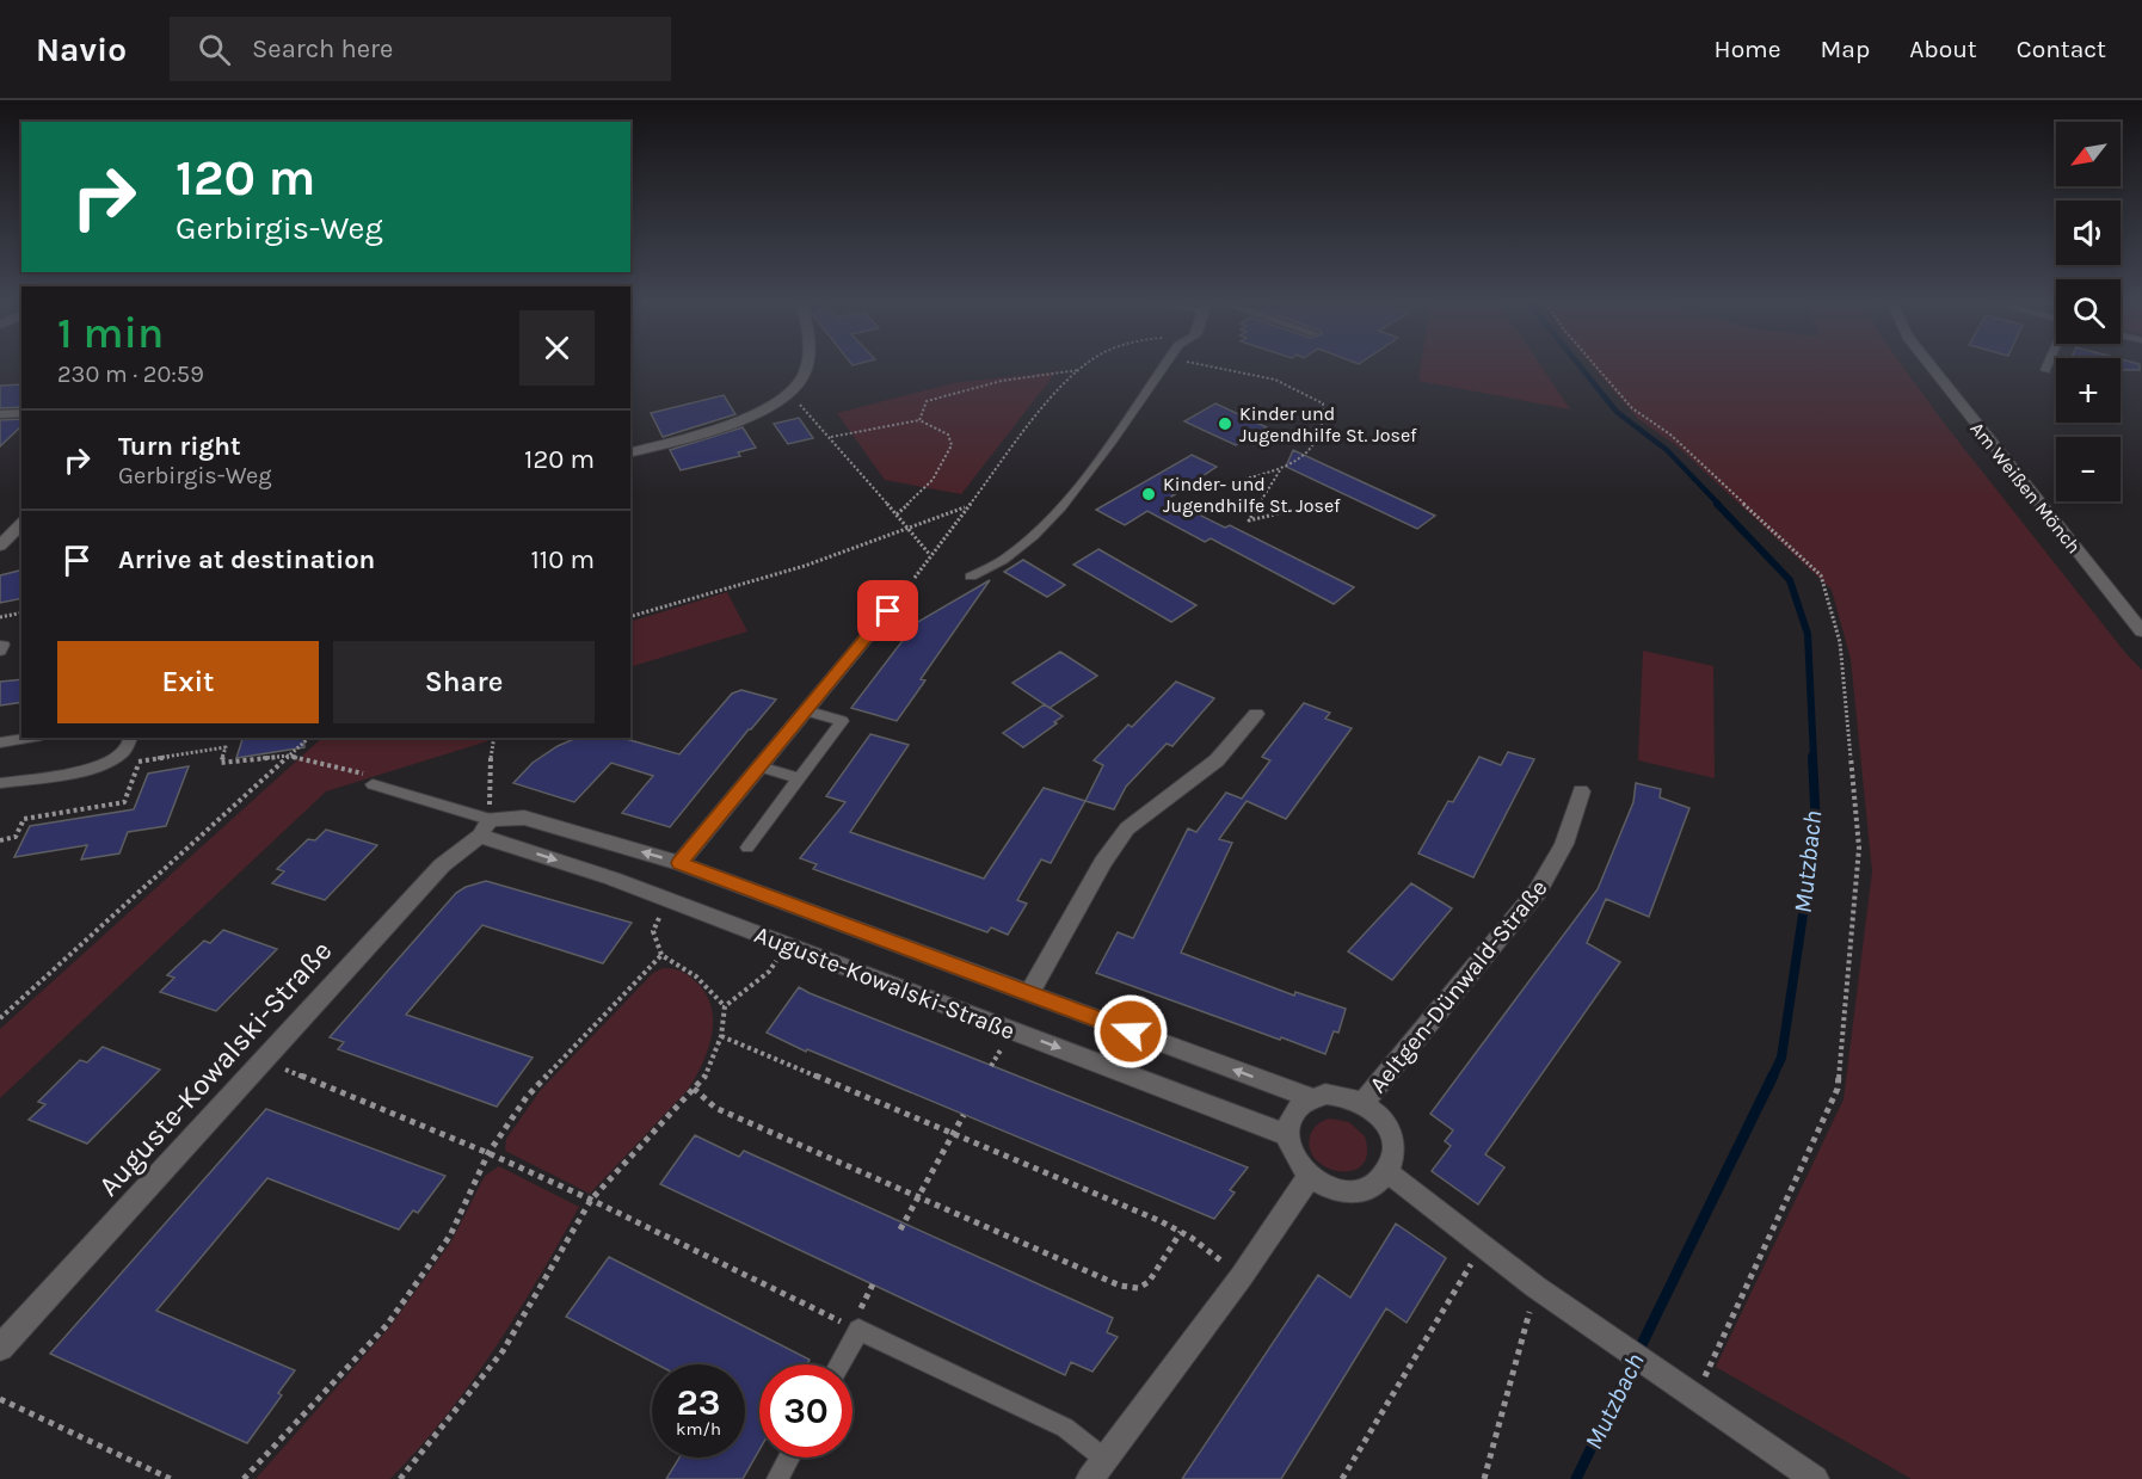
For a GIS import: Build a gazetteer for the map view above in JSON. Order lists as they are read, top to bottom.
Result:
{
  "streets": {
    "street": ["Am Weißen Mönch", "Auguste-Kowalski-Straße", "Aeltgen-Dünwald-Straße"]
  },
  "crossings": [
    ["Auguste-Kowalski-Straße", "Aeltgen-Dünwald-Straße"]
  ],
  "water": ["Mutzbach"],
  "places": ["Kinder und Jugendhilfe St. Josef", "Kinder- und Jugendhilfe St. Josef"],
  "north": "bottom left",
  "page": {
    "header": "Navio",
    "search": "Search here",
    "nav": [
      "Home",
      "Map",
      "About",
      "Contact"
    ],
    "map_buttons": ["+", "−"],
    "turn": ["120 m", "Gerbirgis-Weg"],
    "heading": ["1 min", "230 m · 20:59"],
    "list": [
      {
        "name": "Turn right",
        "note": "Gerbirgis-Weg",
        "value": "120 m"
      },
      {
        "name": "Arrive at destination",
        "value": "110 m"
      }
    ],
    "buttons": ["Exit", "Share"],
    "speed": "23 km/h",
    "limit": "30"
  }
}
